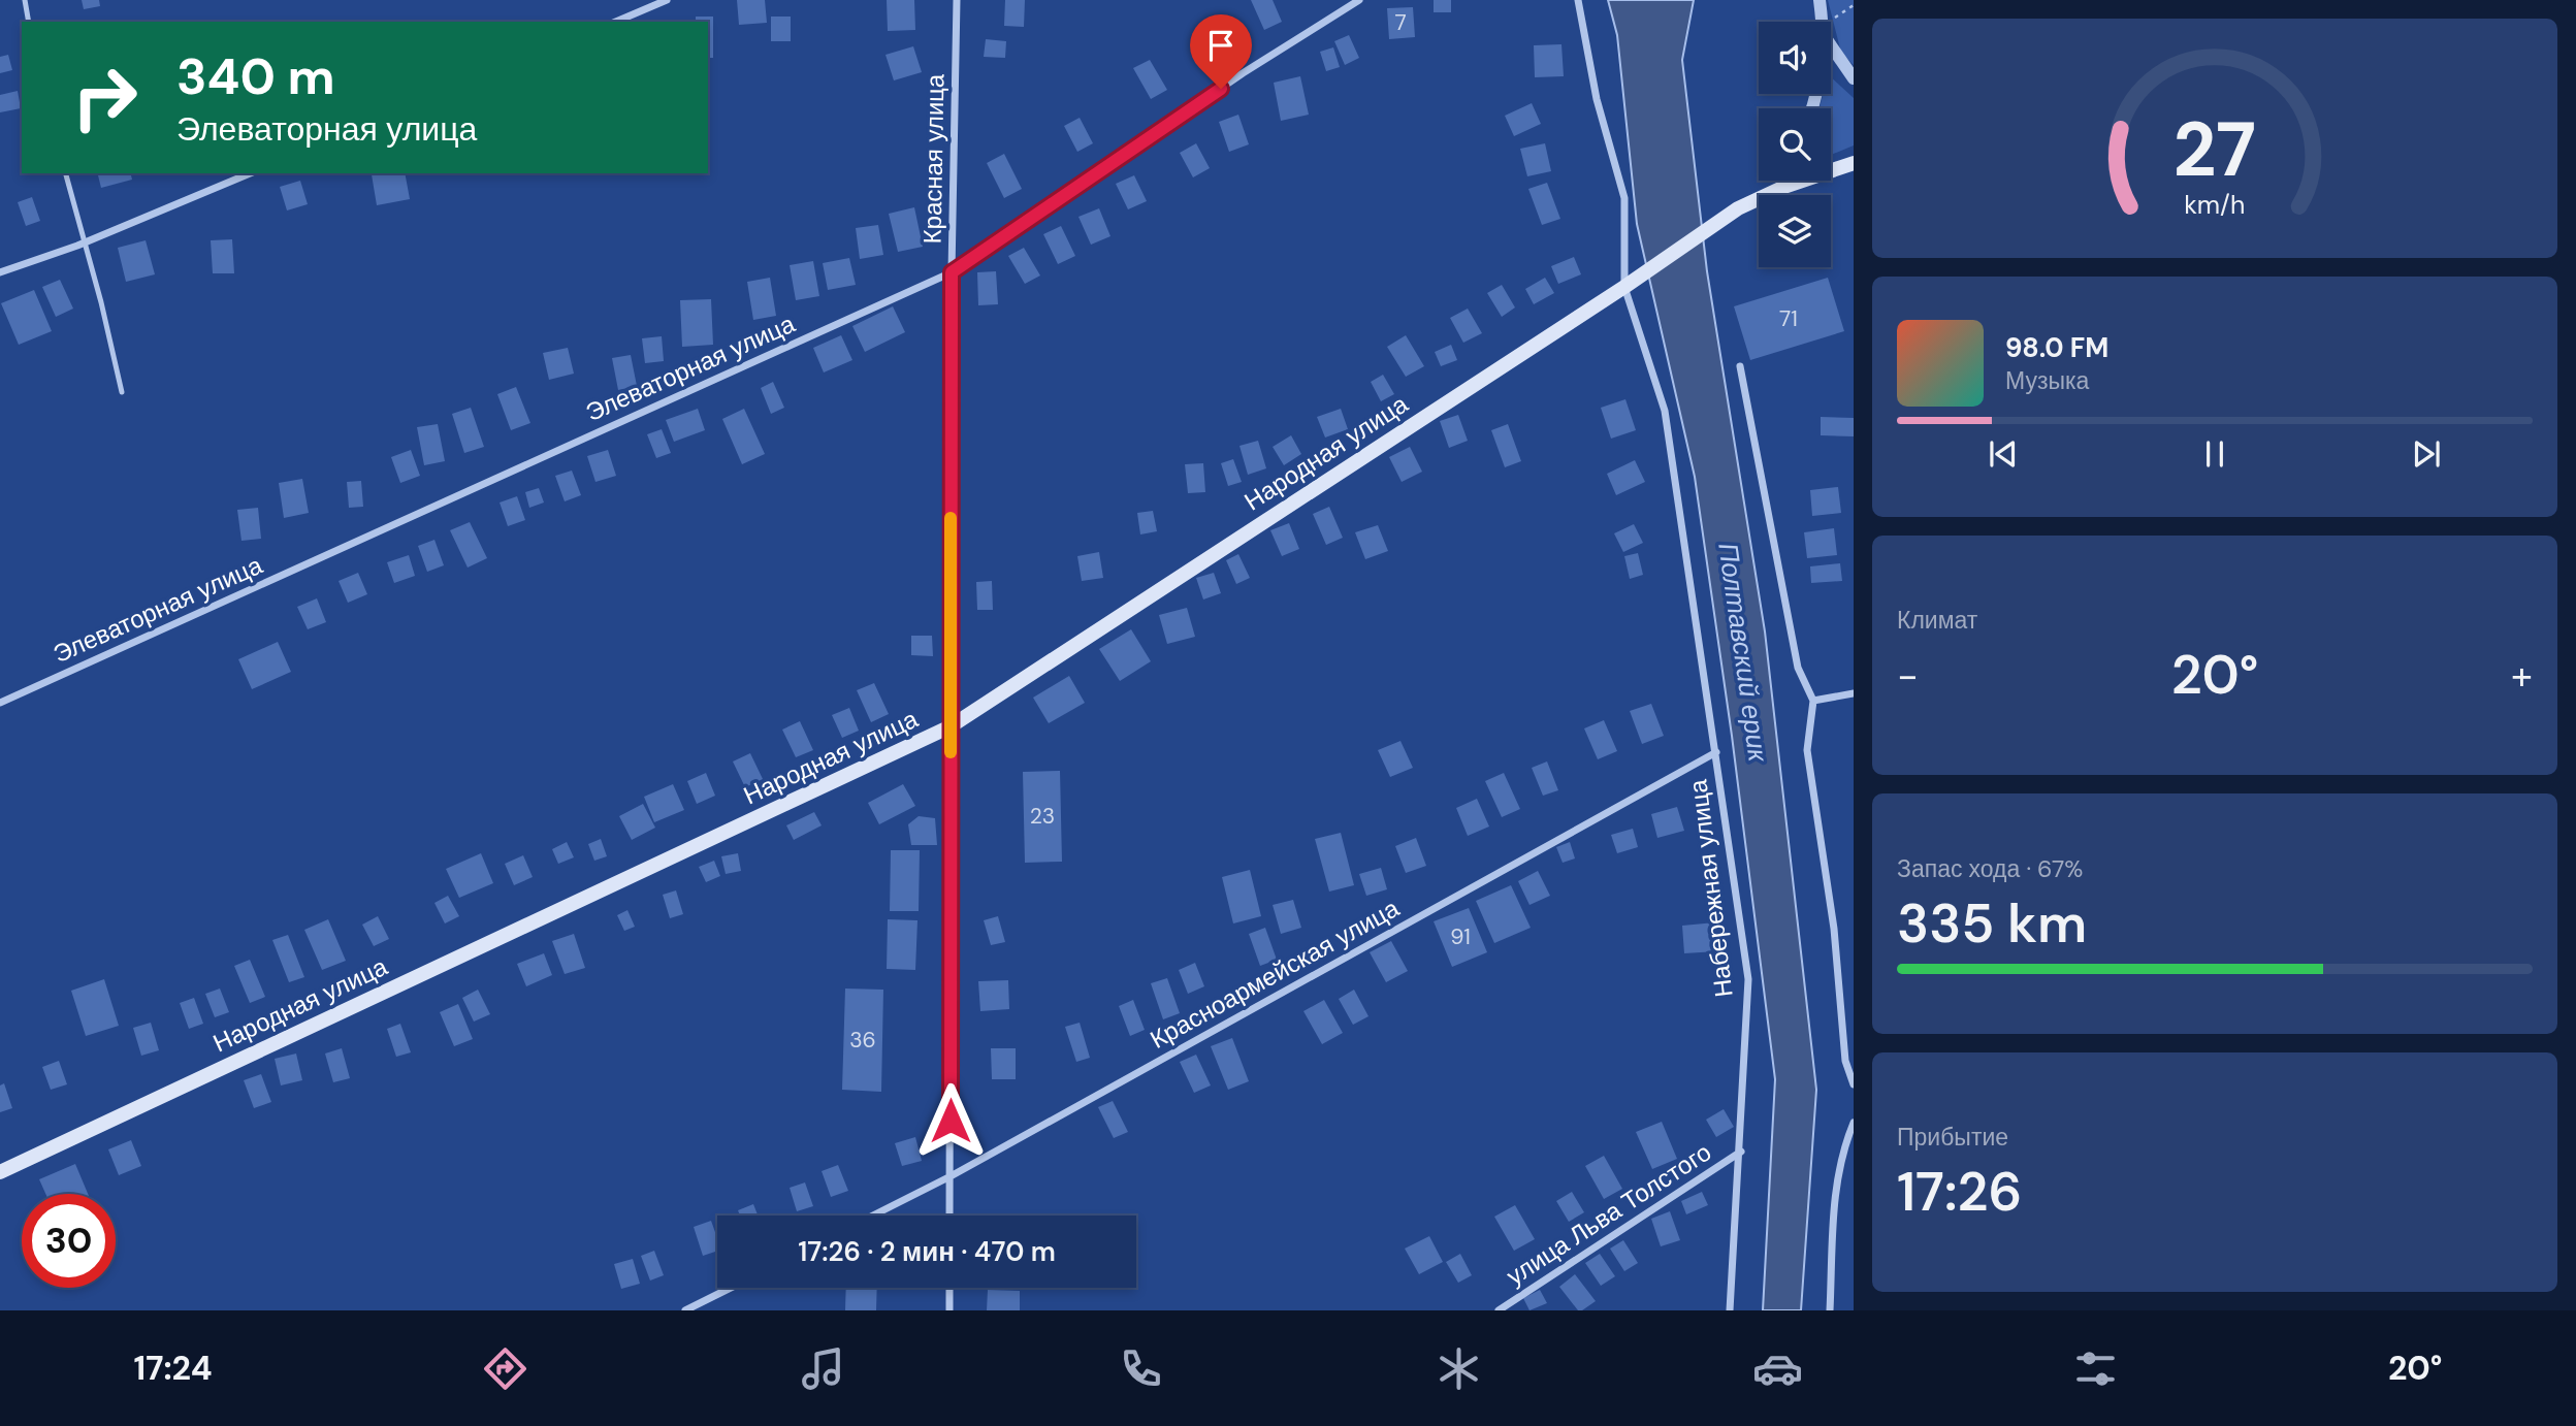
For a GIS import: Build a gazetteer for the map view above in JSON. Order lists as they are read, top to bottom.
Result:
{
  "streets": {
    "main road": ["Народная улица"],
    "street": [
      "Красная улица",
      "Элеваторная улица",
      "Набережная улица",
      "Красноармейская улица",
      "улица Льва Толстого"
    ]
  },
  "crossings": [
    ["Красная улица", "Элеваторная улица"],
    ["Красная улица", "Народная улица"],
    ["Красная улица", "Красноармейская улица"],
    ["Народная улица", "Набережная улица"],
    ["Набережная улица", "Красноармейская улица"],
    ["Набережная улица", "улица Льва Толстого"]
  ],
  "water": ["Полтавский ерик"],
  "house_numbers": [
    "7",
    "71",
    "23",
    "91",
    "36"
  ],
  "page": {
    "turn": ["340 m", "Элеваторная улица"],
    "song": ["98.0 FM", "Музыка"],
    "tile": [
      "Климат",
      ["Запас хода · 67%", "335 km"],
      ["Прибытие", "17:26"]
    ],
    "heat": ["−", "20°", "+"],
    "limit": "30",
    "trip": "17:26 · 2 мин · 470 m",
    "tabs": ["17:24", "20°"],
    "gauge": ["27", "km/h"]
  }
}
